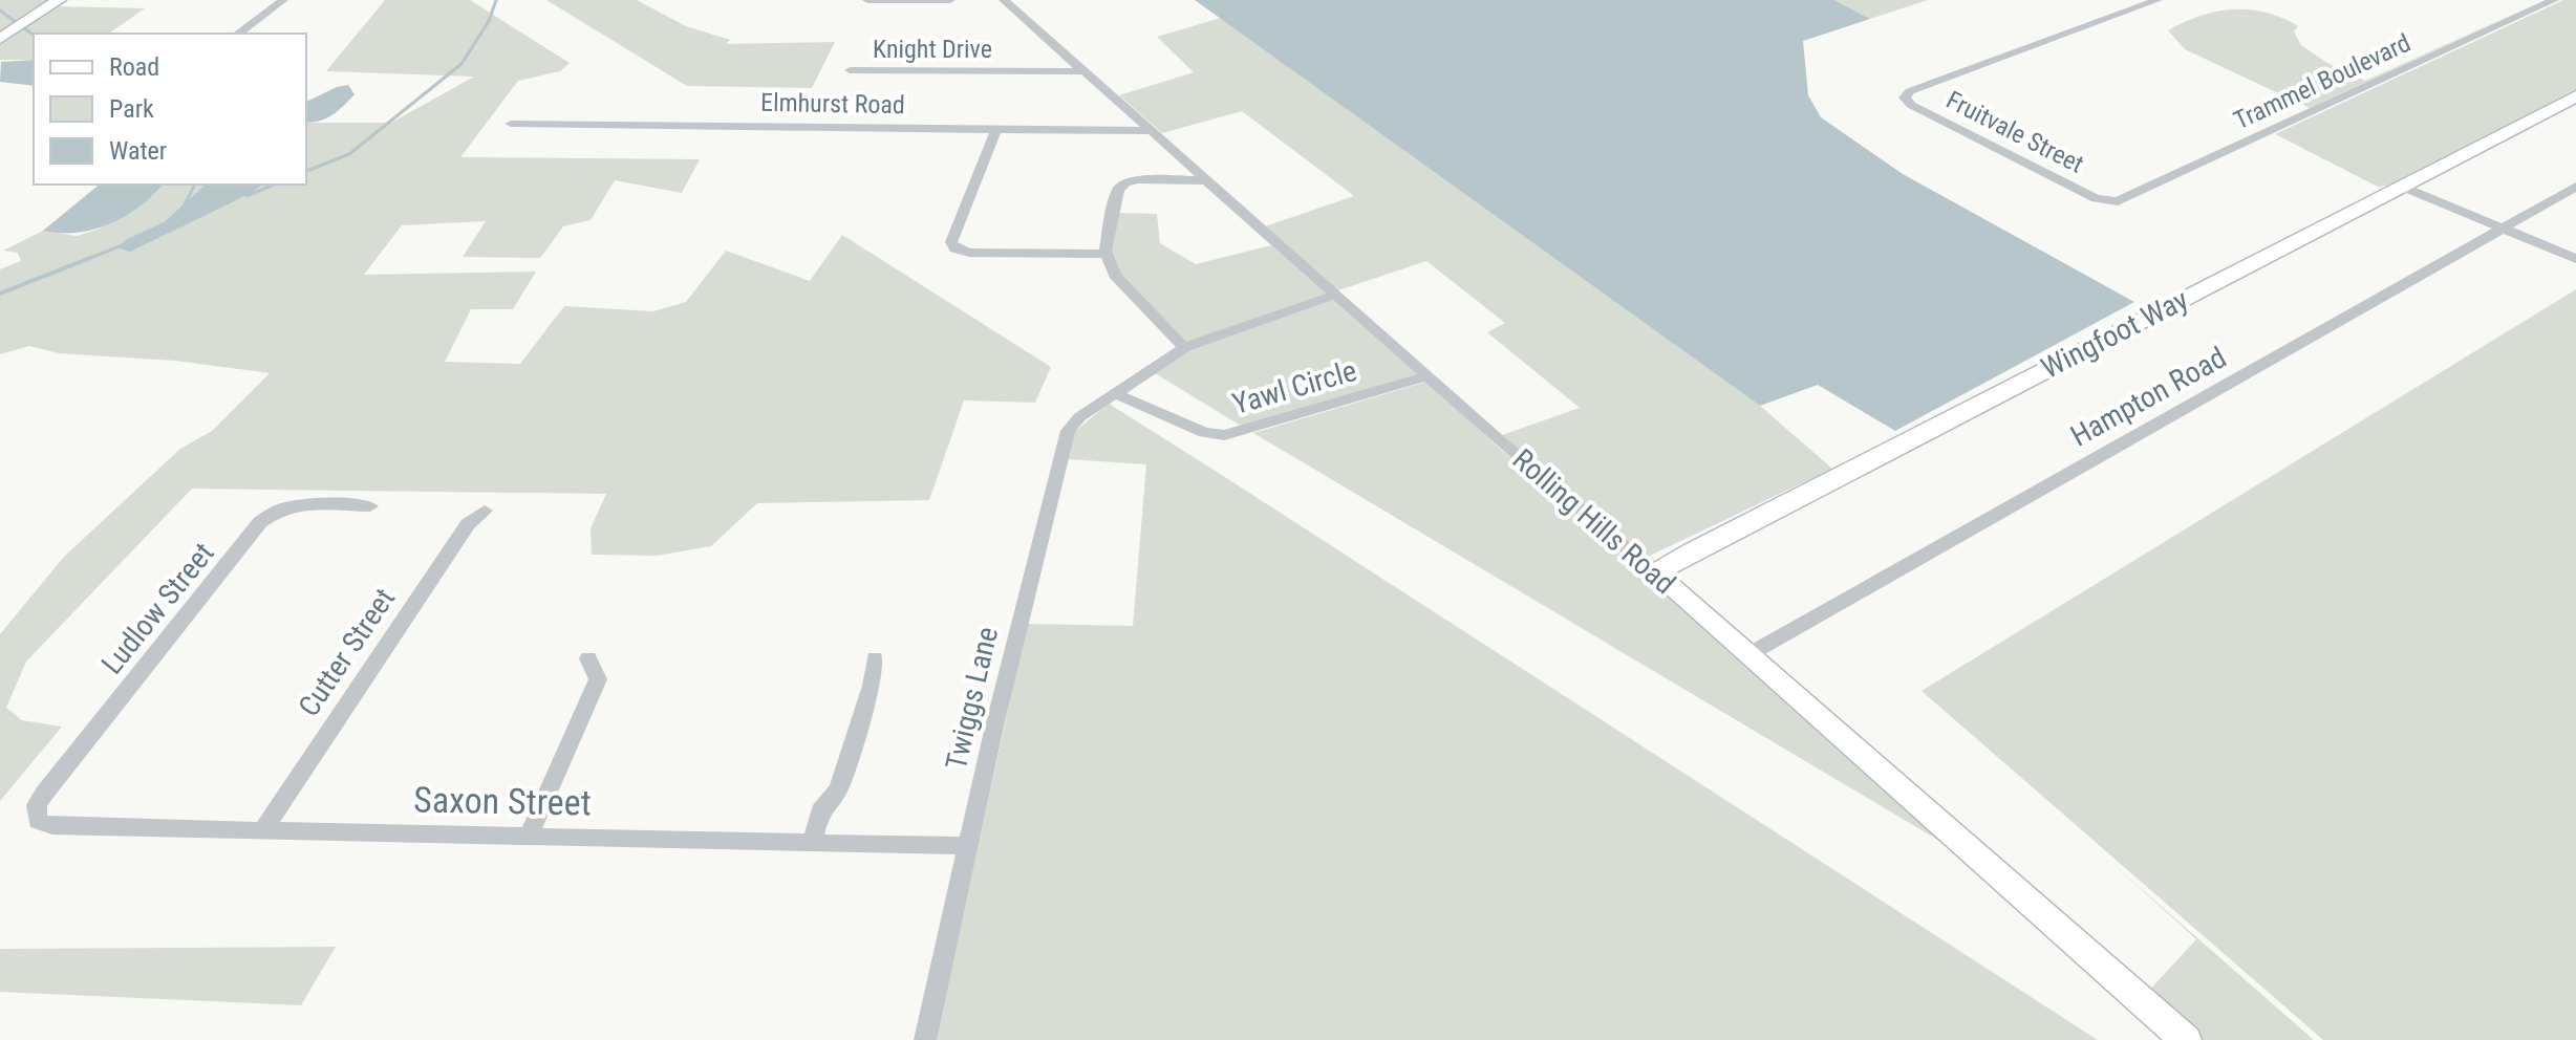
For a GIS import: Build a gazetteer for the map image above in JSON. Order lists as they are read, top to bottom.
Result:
{
  "streets": {
    "street": [
      "Knight Drive",
      "Trammel Boulevard",
      "Elmhurst Road",
      "Fruitvale Street",
      "Wingfoot Way",
      "Yawl Circle",
      "Hampton Road",
      "Rolling Hills Road",
      "Ludlow Street",
      "Cutter Street",
      "Twiggs Lane",
      "Saxon Street"
    ]
  },
  "crossings": [
    ["Knight Drive", "Rolling Hills Road"],
    ["Trammel Boulevard", "Fruitvale Street"],
    ["Elmhurst Road", "Rolling Hills Road"],
    ["Wingfoot Way", "Rolling Hills Road"],
    ["Yawl Circle", "Rolling Hills Road"],
    ["Yawl Circle", "Twiggs Lane"],
    ["Hampton Road", "Rolling Hills Road"],
    ["Ludlow Street", "Saxon Street"],
    ["Cutter Street", "Saxon Street"],
    ["Twiggs Lane", "Saxon Street"]
  ],
  "legend": ["Road", "Park", "Water"]
}
